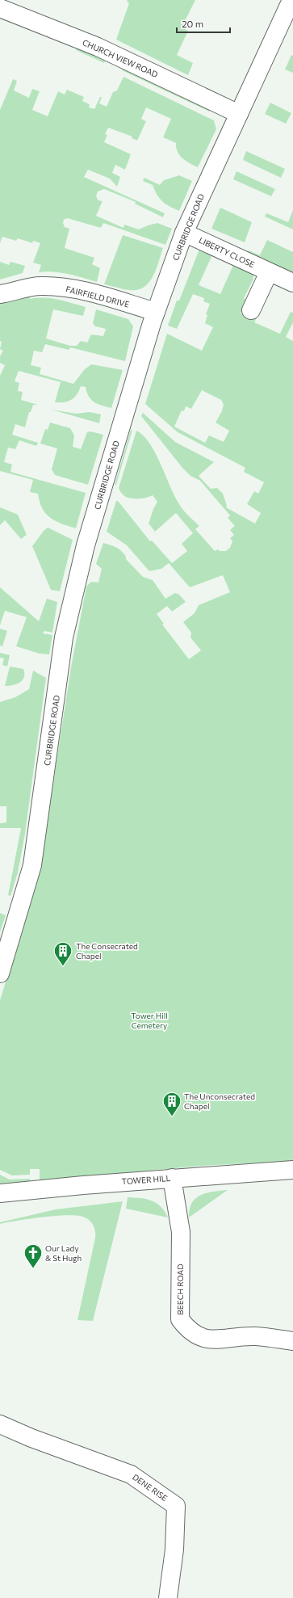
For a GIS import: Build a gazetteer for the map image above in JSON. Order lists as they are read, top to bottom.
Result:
{
  "streets": {
    "main road": [
      "CHURCH VIEW ROAD",
      "CURBRIDGE ROAD",
      "LIBERTY CLOSE",
      "FAIRFIELD DRIVE",
      "TOWER HILL",
      "BEECH ROAD",
      "DENE RISE"
    ]
  },
  "crossings": [
    ["CHURCH VIEW ROAD", "CURBRIDGE ROAD"],
    ["CURBRIDGE ROAD", "LIBERTY CLOSE"],
    ["CURBRIDGE ROAD", "FAIRFIELD DRIVE"],
    ["TOWER HILL", "BEECH ROAD"]
  ],
  "parks": ["Tower Hill Cemetery"],
  "places": {
    "building": ["The Consecrated Chapel", "The Unconsecrated Chapel"],
    "church": ["Our Lady & St Hugh"]
  },
  "scale_bar": "20 m"
}
